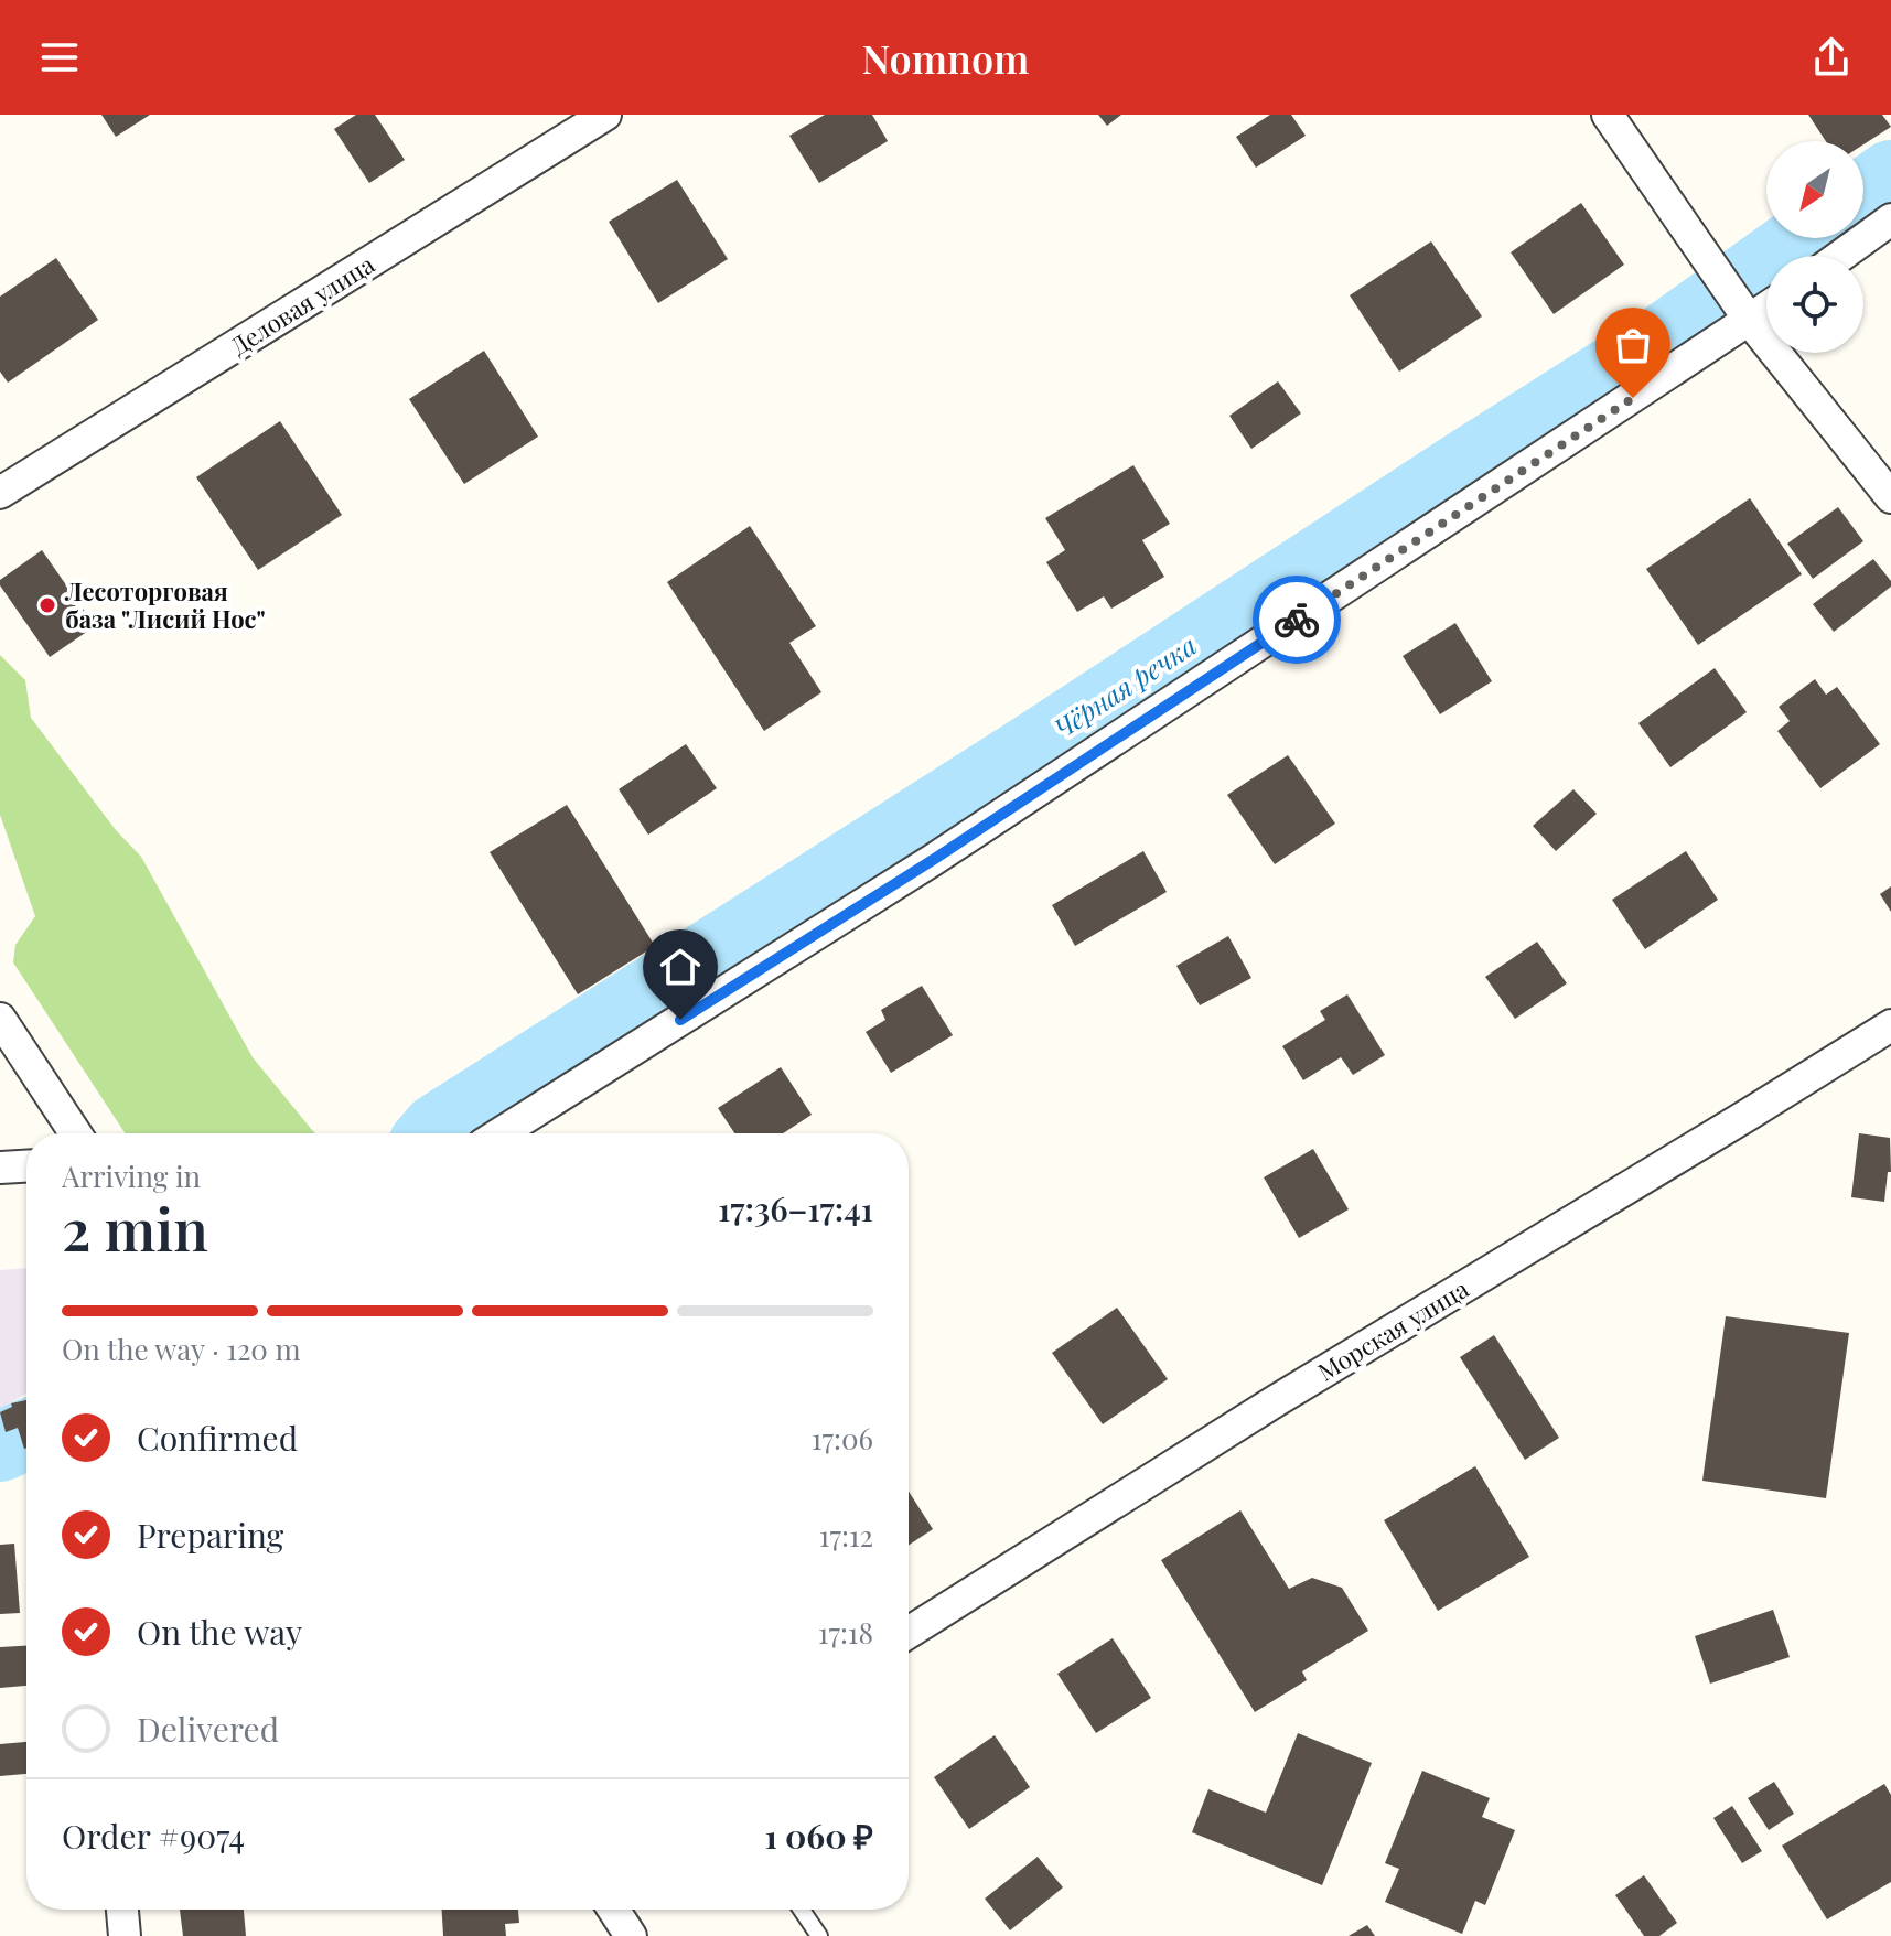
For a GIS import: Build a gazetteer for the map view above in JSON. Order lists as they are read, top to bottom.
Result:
{
  "streets": {
    "street": ["Деловая улица", "Морская улица"]
  },
  "water": ["Чёрная речка"],
  "places": ["Лесоторговая база \"Лисий Нос\""],
  "north": "bottom left",
  "page": {
    "header": "Nomnom",
    "heading": ["2 min", "Arriving in", "17:36–17:41"],
    "panel": ["Order #9074", "1 060 ₽"],
    "bar": "On the way · 120 m",
    "list": [
      ["Confirmed", "17:06"],
      ["Preparing", "17:12"],
      ["On the way", "17:18"],
      "Delivered"
    ]
  }
}
